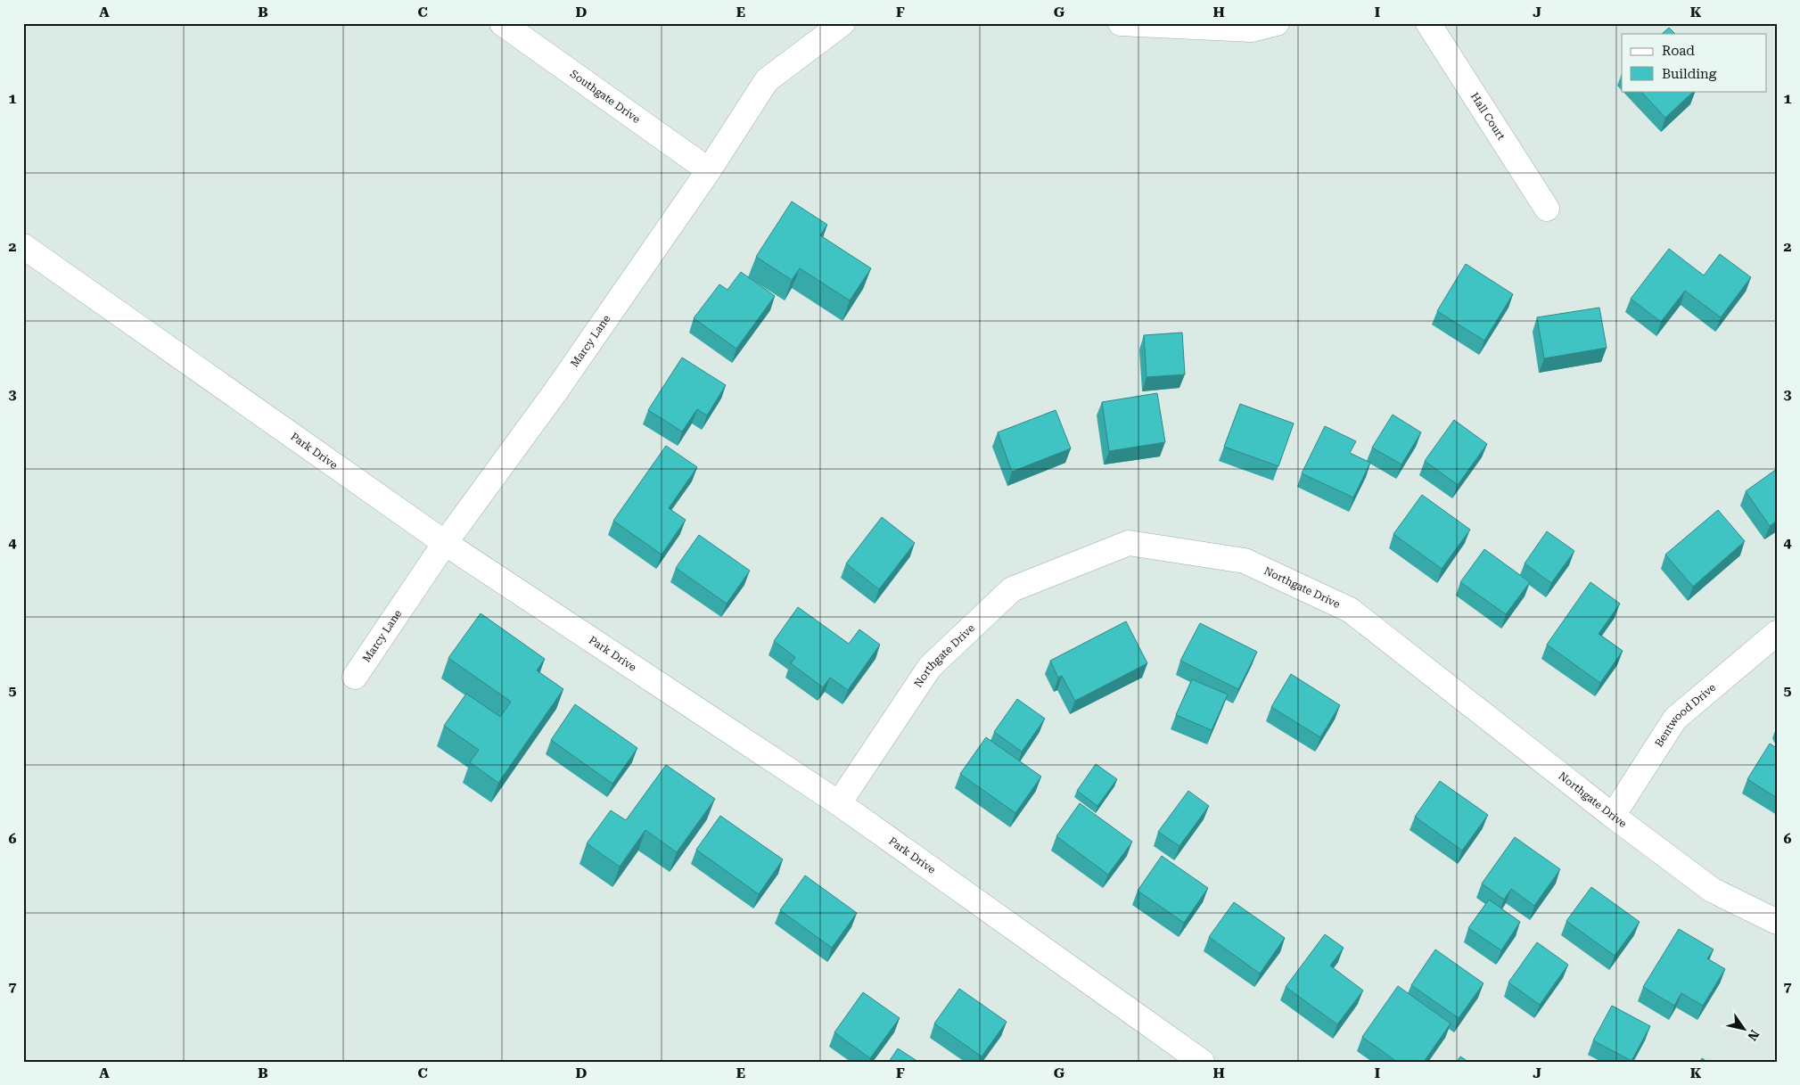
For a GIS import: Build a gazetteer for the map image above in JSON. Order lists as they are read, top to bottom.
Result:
{
  "streets": {
    "street": [
      "Southgate Drive",
      "Hall Court",
      "Marcy Lane",
      "Park Drive",
      "Northgate Drive",
      "Bentwood Drive"
    ]
  },
  "crossings": [
    ["Southgate Drive", "Marcy Lane"],
    ["Marcy Lane", "Park Drive"],
    ["Park Drive", "Northgate Drive"],
    ["Northgate Drive", "Bentwood Drive"]
  ],
  "legend": ["Road", "Building"],
  "north": "bottom right",
  "grid": {
    "columns": [
      "A",
      "B",
      "C",
      "D",
      "E",
      "F",
      "G",
      "H",
      "I",
      "J",
      "K"
    ],
    "rows": [
      "1",
      "2",
      "3",
      "4",
      "5",
      "6",
      "7"
    ]
  }
}
